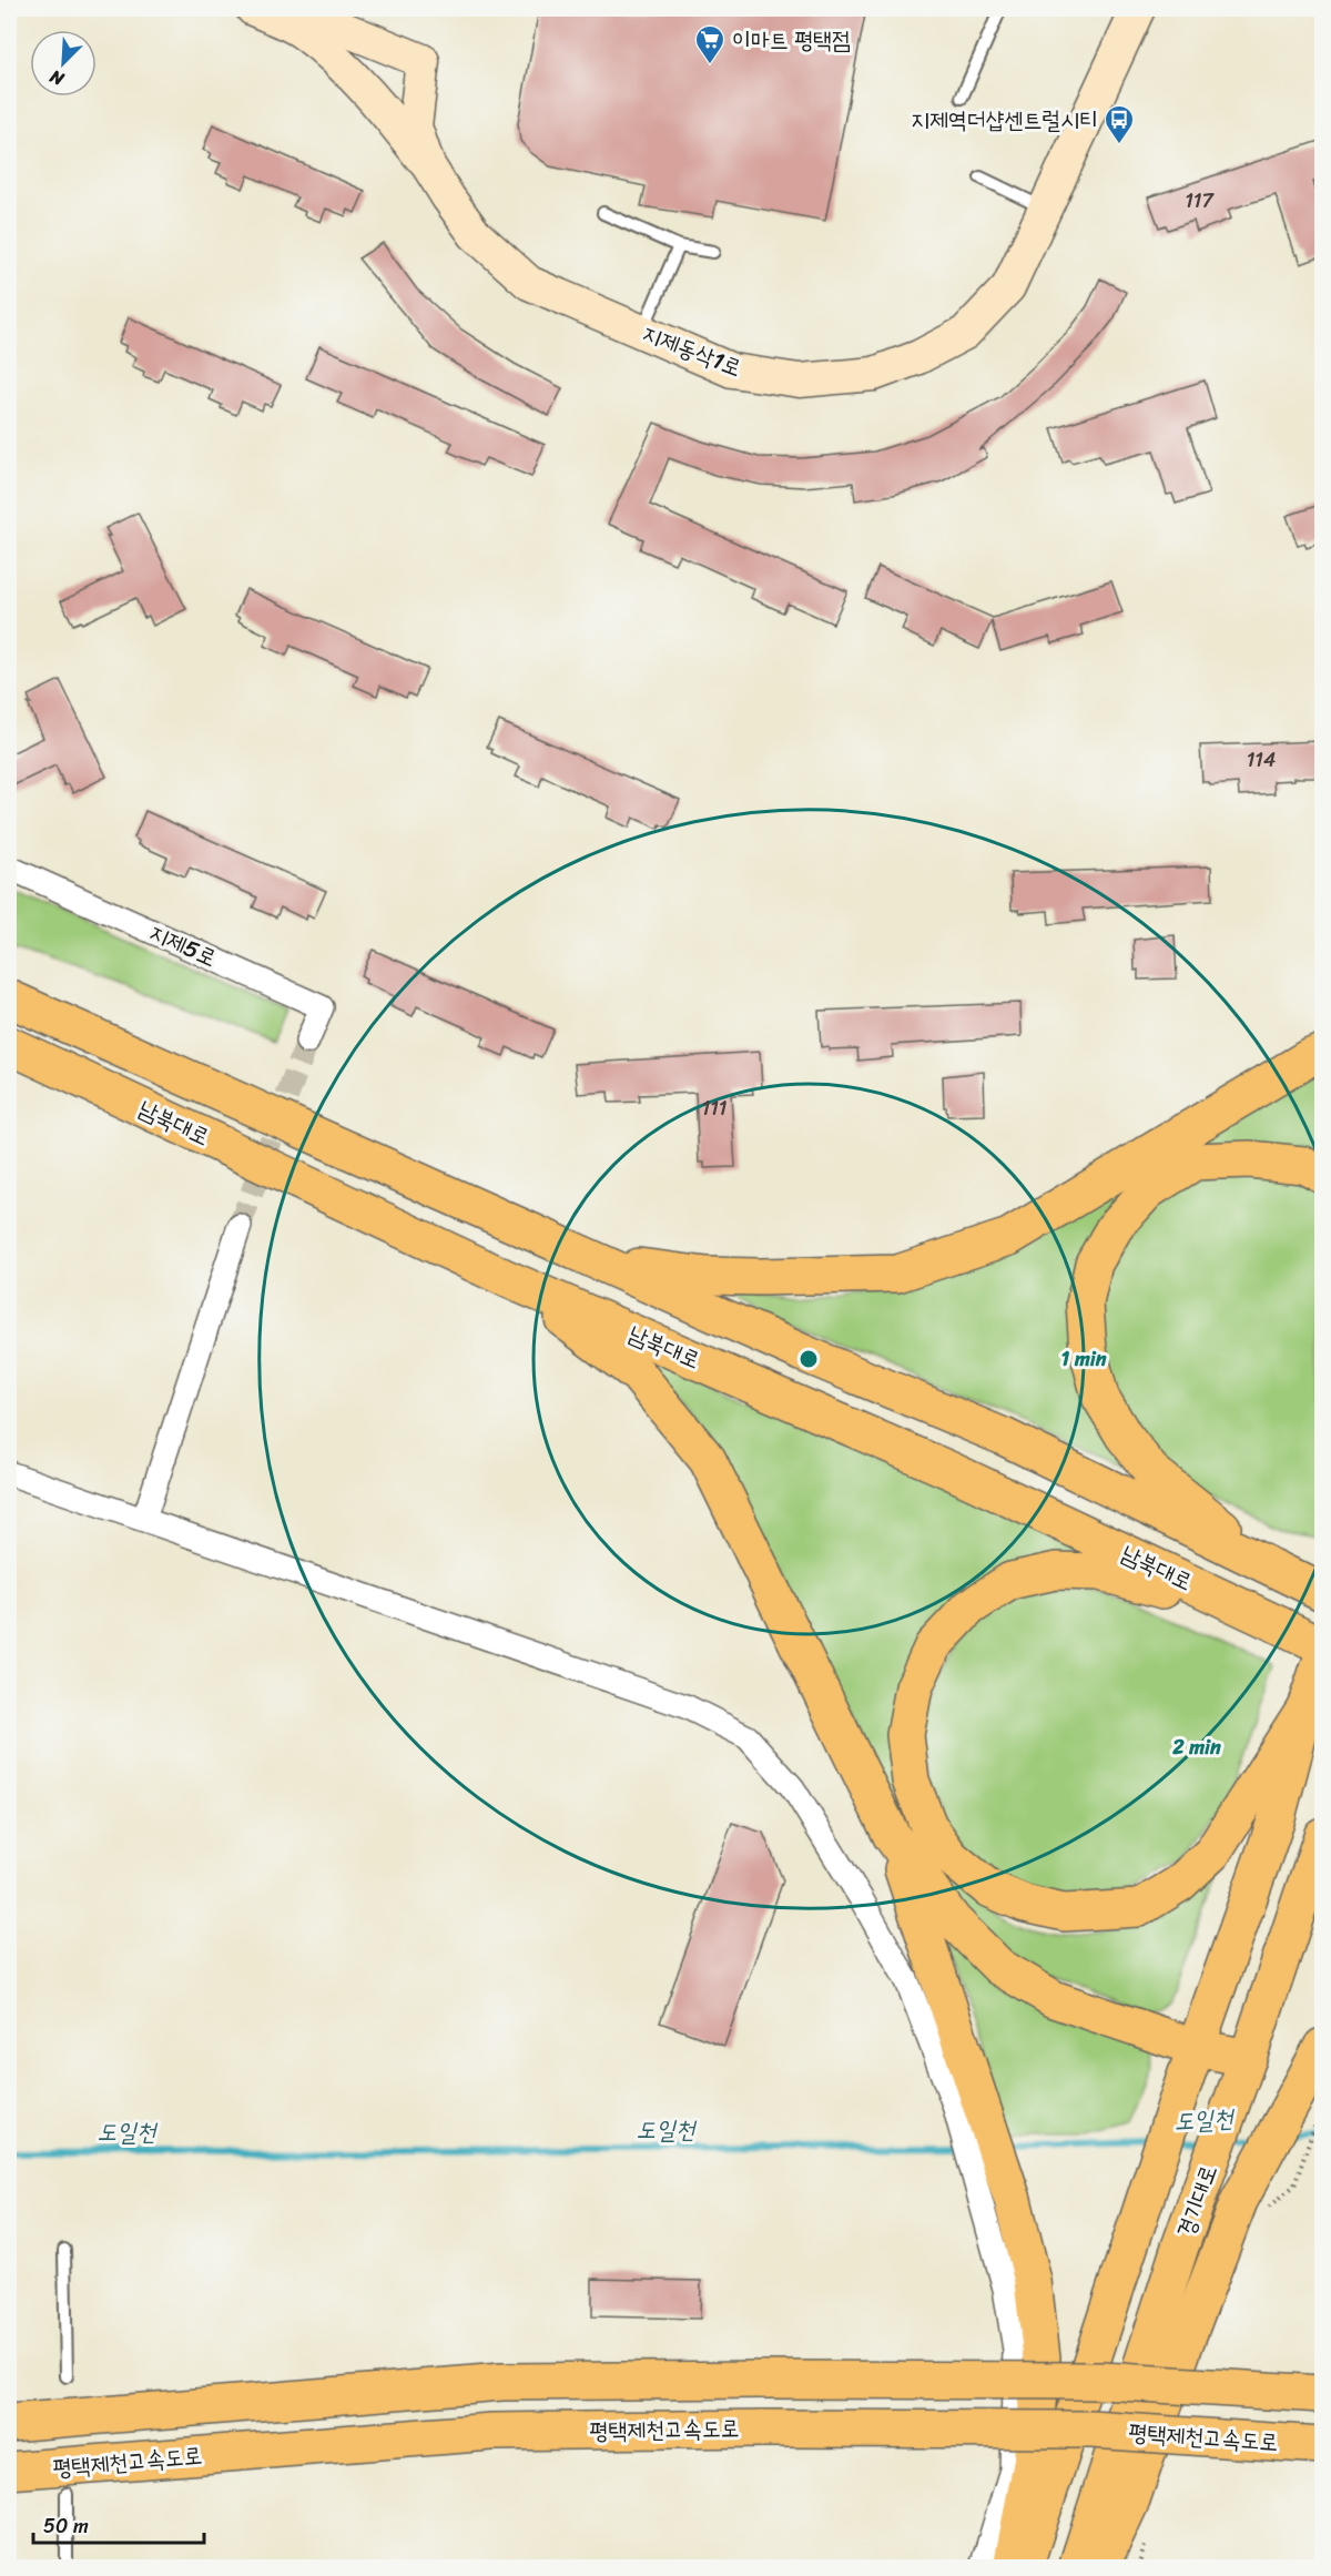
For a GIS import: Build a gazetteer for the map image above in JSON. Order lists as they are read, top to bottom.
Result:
{
  "streets": {
    "main road": ["남북대로", "경기대로", "평택제천고속도로"],
    "street": ["지제동삭1로", "지제5로"]
  },
  "water": ["도일천"],
  "places": {
    "supermarket": ["이마트 평택점"],
    "bus stop": ["지제역더샵센트럴시티"]
  },
  "house_numbers": ["117", "114", "111"],
  "scale_bar": "50 m",
  "north": "bottom left",
  "rings": ["1 min", "2 min"]
}
